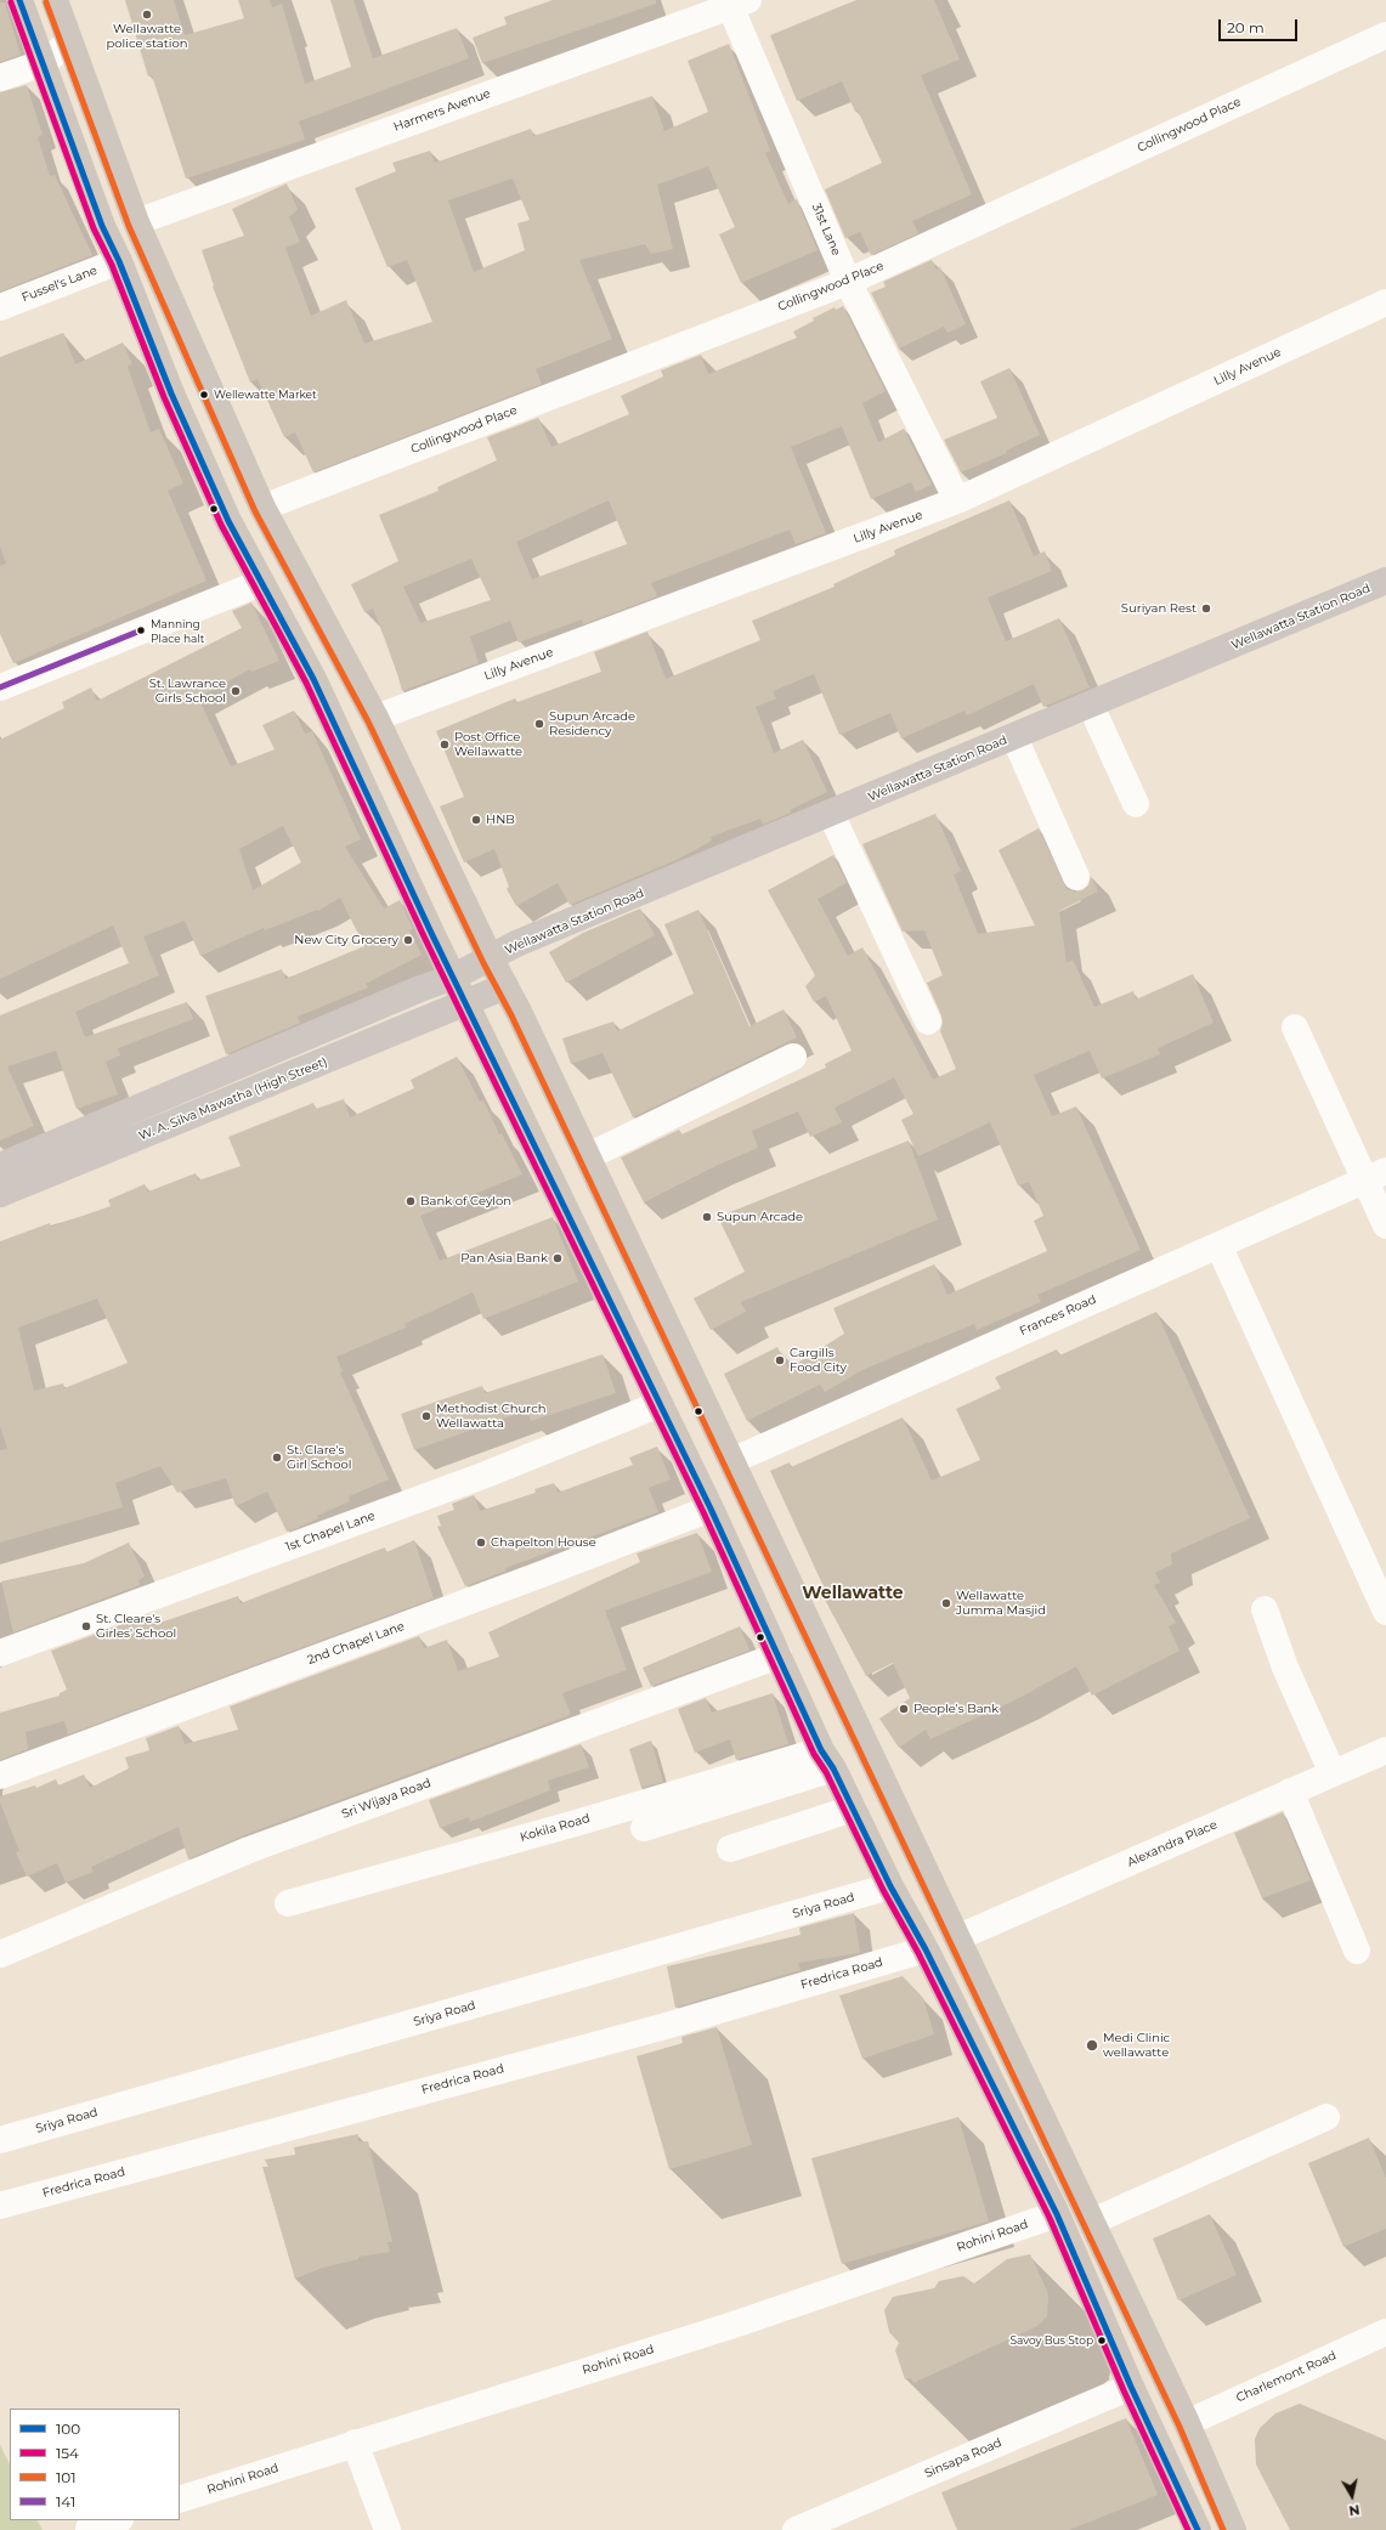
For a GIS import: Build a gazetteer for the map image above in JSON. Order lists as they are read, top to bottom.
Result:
{
  "streets": {
    "main road": ["Wellawatta Station Road", "W. A. Silva Mawatha (High Street)"],
    "street": [
      "Harmers Avenue",
      "Collingwood Place",
      "31st Lane",
      "Fussel's Lane",
      "Lilly Avenue",
      "Frances Road",
      "1st Chapel Lane",
      "2nd Chapel Lane",
      "Sri Wijaya Road",
      "Kokila Road",
      "Alexandra Place",
      "Sriya Road",
      "Fredrica Road",
      "Rohini Road",
      "Charlemont Road",
      "Sinsapa Road"
    ]
  },
  "crossings": [
    ["Harmers Avenue", "31st Lane"],
    ["Collingwood Place", "31st Lane"],
    ["31st Lane", "Lilly Avenue"]
  ],
  "districts": ["Wellawatte"],
  "places": [
    "Wellawatte police station",
    "Wellewatte Market",
    "Suriyan Rest",
    "Manning Place halt",
    "St. Lawrance Girls School",
    "Supun Arcade Residency",
    "Post Office Wellawatte",
    "HNB",
    "New City Grocery",
    "Bank of Ceylon",
    "Supun Arcade",
    "Pan Asia Bank",
    "Cargills Food City",
    "Methodist Church Wellawatta",
    "St. Clare's Girl School",
    "Chapelton House",
    "Wellawatte Jumma Masjid",
    "St. Cleare's Girles' School",
    "People's Bank",
    "Medi Clinic wellawatte",
    "Savoy Bus Stop"
  ],
  "lines": [
    "transit line 100",
    "transit line 154",
    "transit line 101",
    "transit line 141"
  ],
  "legend": [
    "100",
    "154",
    "101",
    "141"
  ],
  "scale_bar": "20 m",
  "north": "bottom"
}
